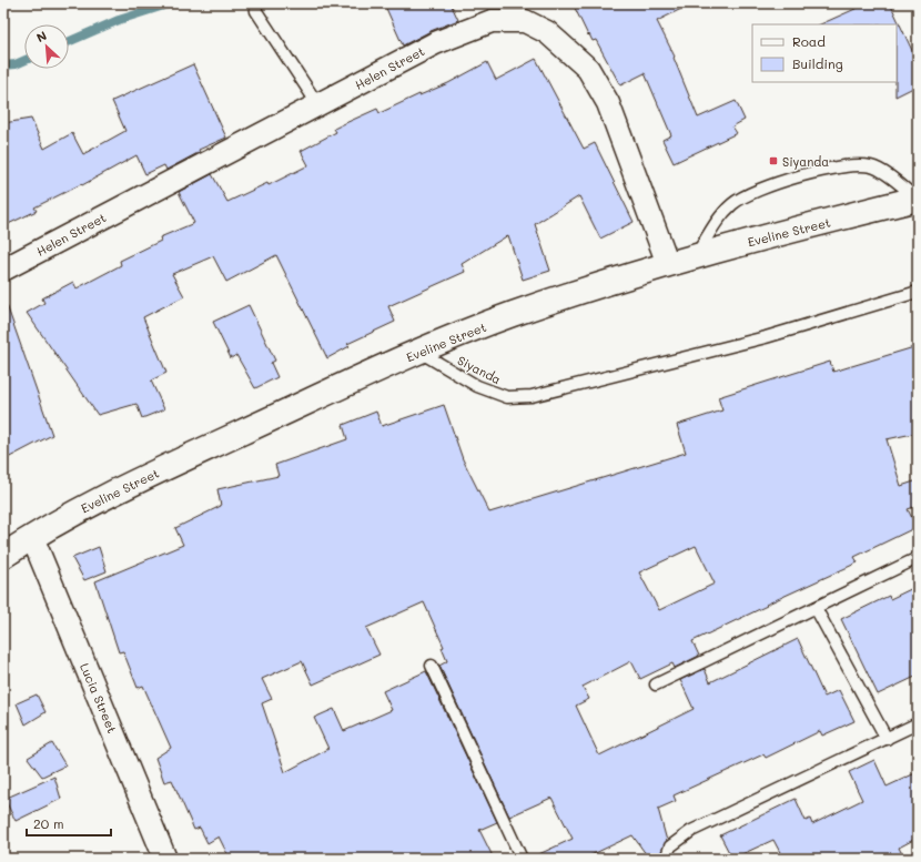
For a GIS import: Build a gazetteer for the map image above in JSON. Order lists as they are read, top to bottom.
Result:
{
  "streets": {
    "street": ["Helen Street", "Eveline Street", "Lucia Street"],
    "lane": ["Siyanda"]
  },
  "crossings": [
    ["Helen Street", "Eveline Street"],
    ["Eveline Street", "Siyanda"],
    ["Eveline Street", "Lucia Street"]
  ],
  "places": {
    "transit": ["Siyanda"]
  },
  "legend": ["Road", "Building"],
  "scale_bar": "20 m",
  "north": "top left"
}
